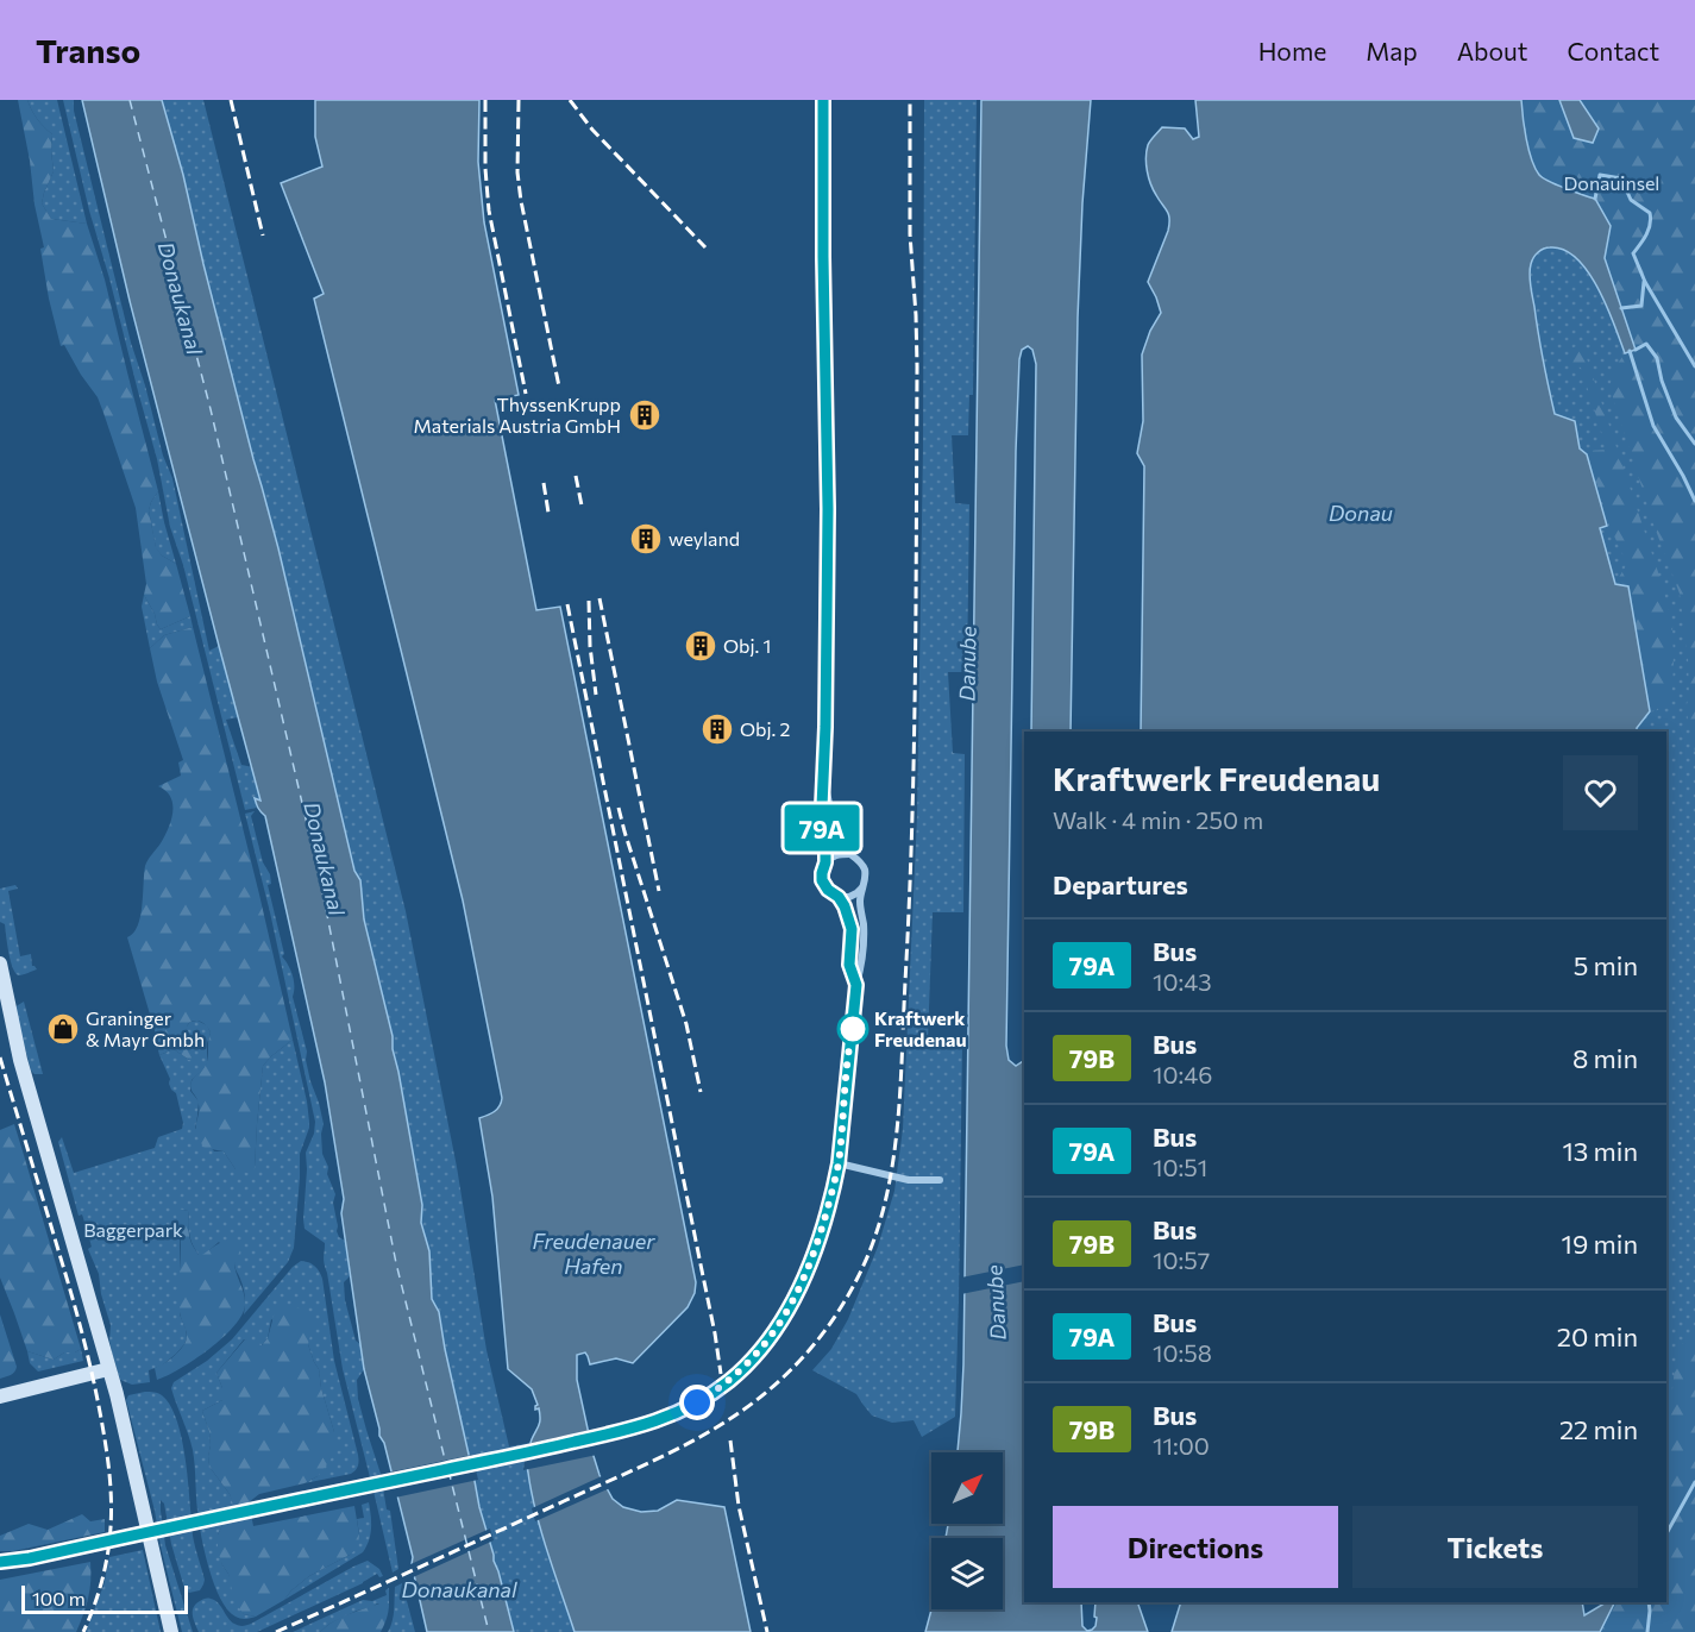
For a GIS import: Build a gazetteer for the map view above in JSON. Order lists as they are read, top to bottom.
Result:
{
  "water": [
    "Donaukanal",
    "Donau",
    "Danube",
    "Freudenauer Hafen"
  ],
  "parks": ["Donauinsel", "Baggerpark"],
  "places": {
    "building": [
      "ThyssenKrupp Materials Austria GmbH",
      "weyland",
      "Obj. 1",
      "Obj. 2"
    ],
    "shop": ["Graninger & Mayr Gmbh"],
    "other": ["Kraftwerk Freudenau"]
  },
  "lines": ["bus line 79A"],
  "scale_bar": "100 m",
  "north": "top right",
  "page": {
    "header": "Transo",
    "nav": [
      "Home",
      "Map",
      "About",
      "Contact"
    ],
    "on_map": "79A",
    "heading": [
      ["Kraftwerk Freudenau", "Walk · 4 min · 250 m"],
      "Departures"
    ],
    "list": [
      {
        "mark": "79A",
        "name": "Bus",
        "note": "10:43",
        "value": "5 min"
      },
      {
        "mark": "79B",
        "name": "Bus",
        "note": "10:46",
        "value": "8 min"
      },
      {
        "mark": "79A",
        "name": "Bus",
        "note": "10:51",
        "value": "13 min"
      },
      {
        "mark": "79B",
        "name": "Bus",
        "note": "10:57",
        "value": "19 min"
      },
      {
        "mark": "79A",
        "name": "Bus",
        "note": "10:58",
        "value": "20 min"
      },
      {
        "mark": "79B",
        "name": "Bus",
        "note": "11:00",
        "value": "22 min"
      }
    ],
    "buttons": ["Directions", "Tickets"],
    "scale": "100 m"
  }
}
